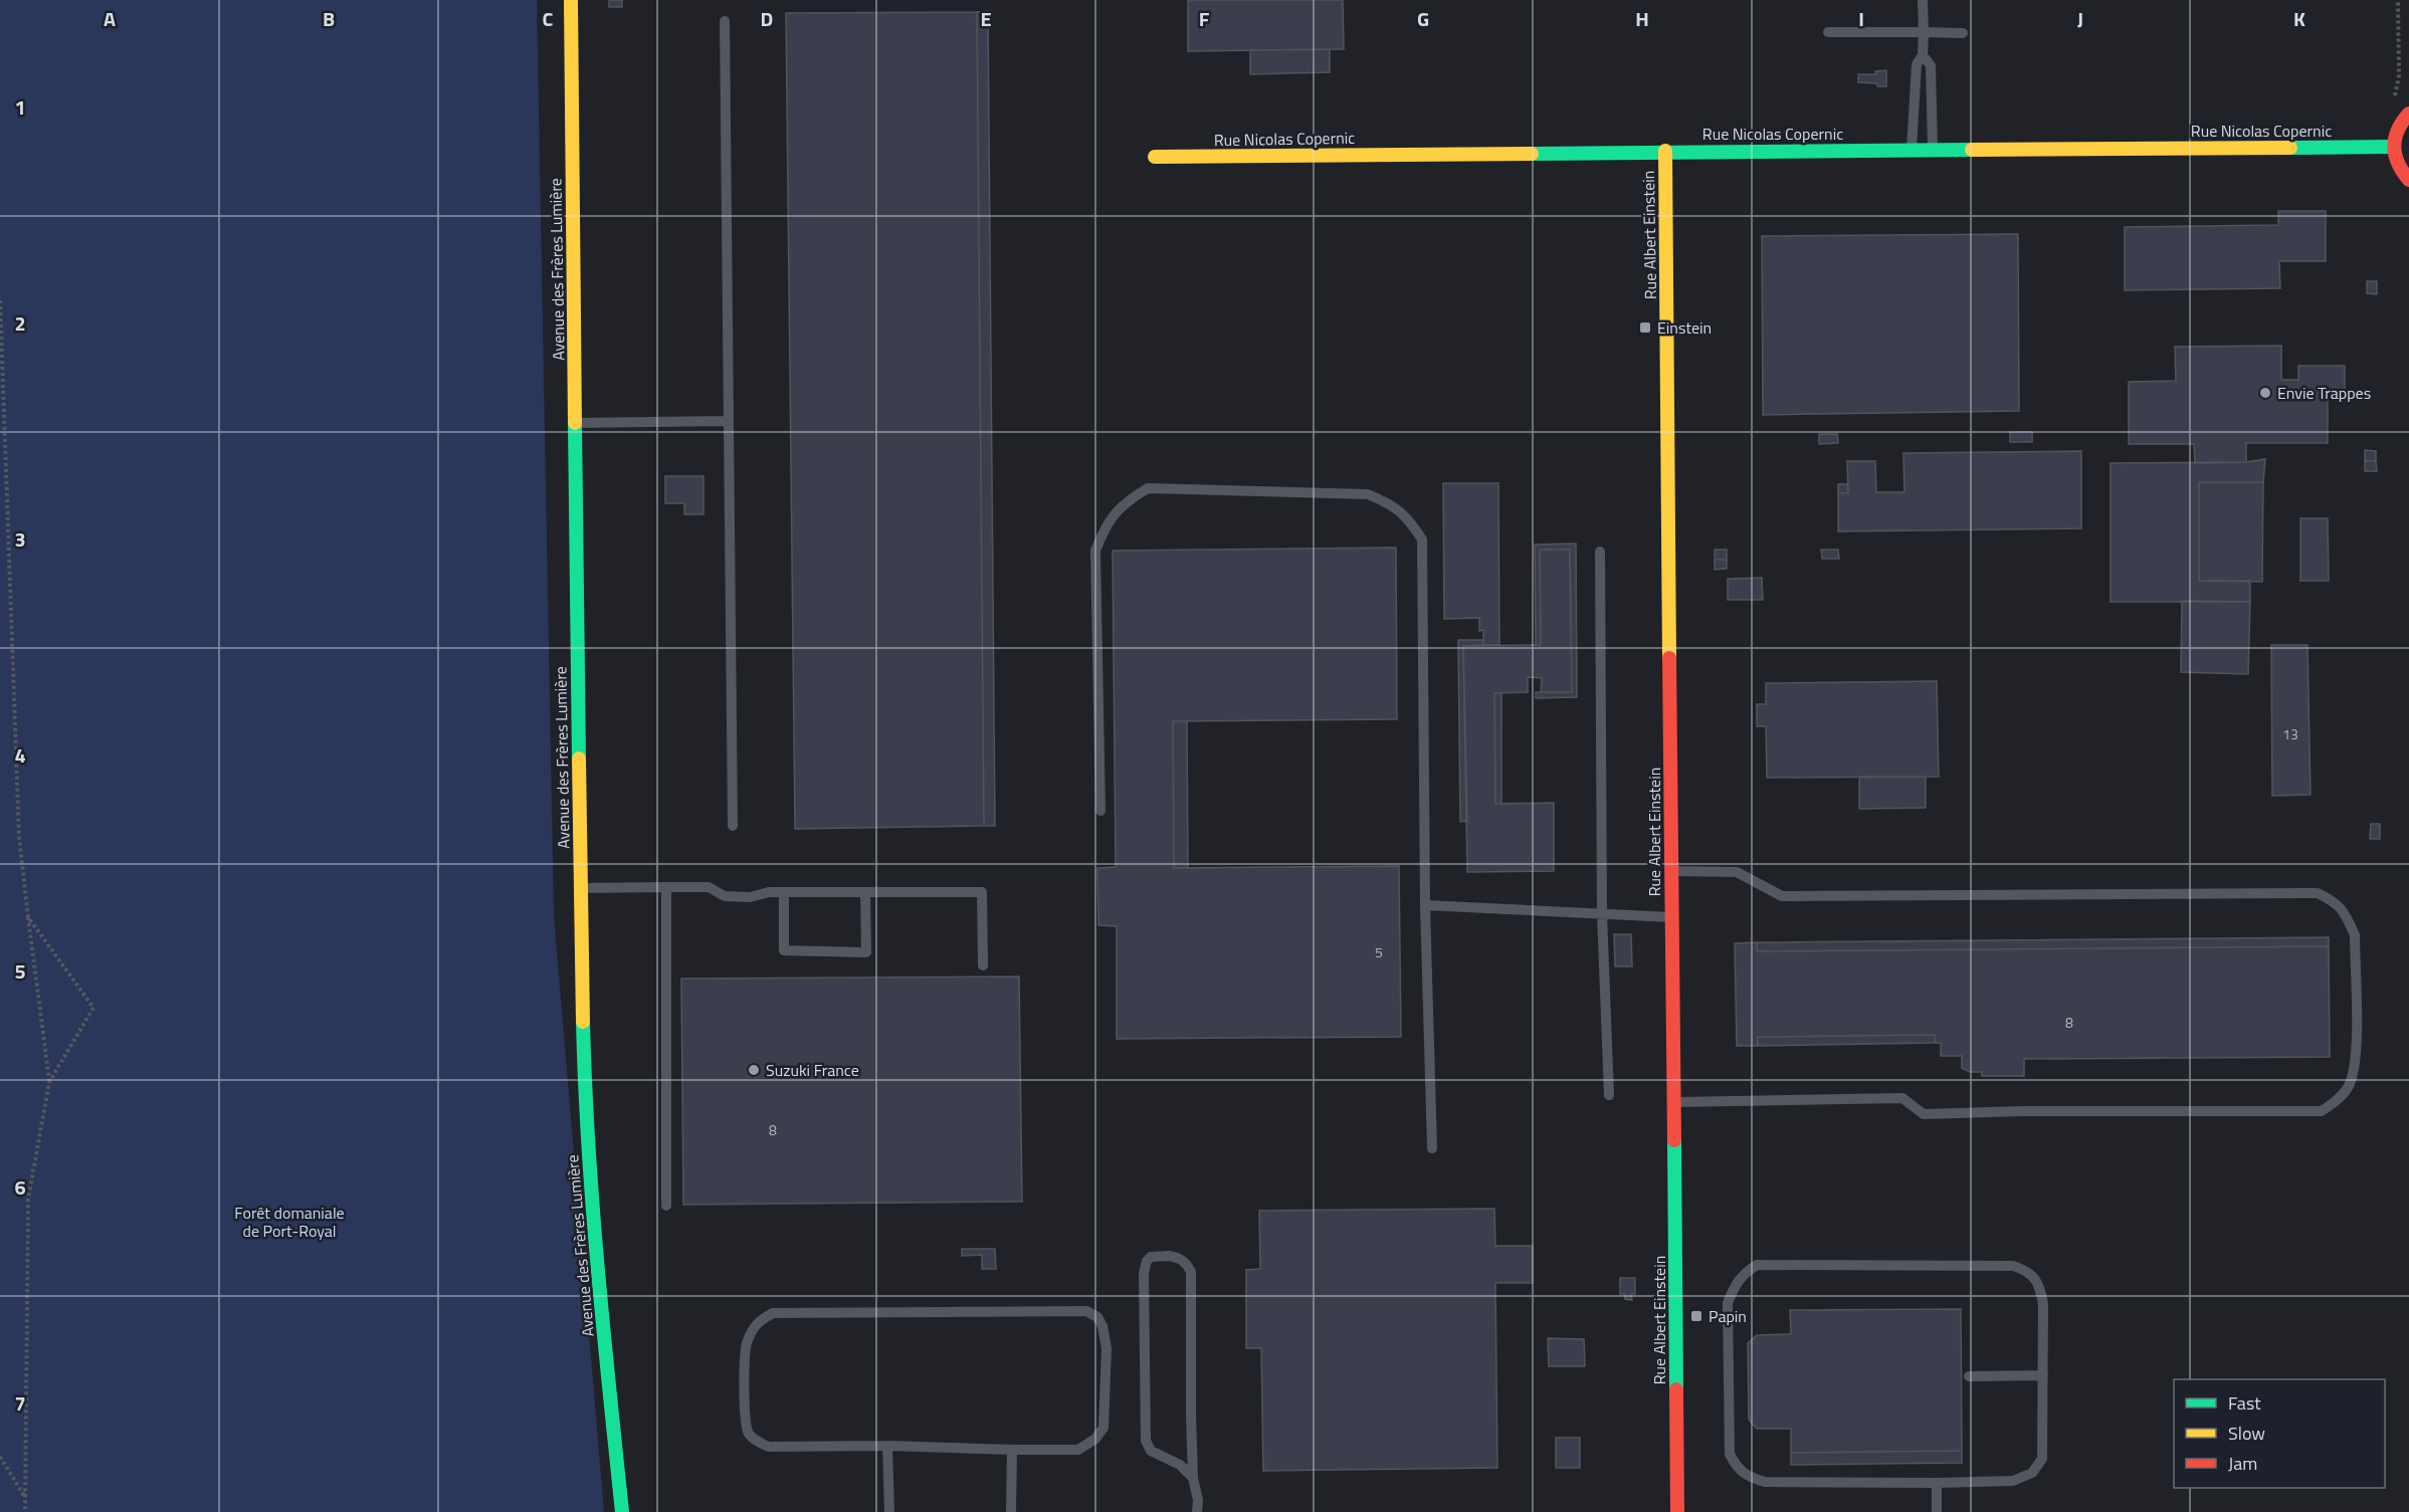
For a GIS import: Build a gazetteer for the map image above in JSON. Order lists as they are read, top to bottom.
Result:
{
  "streets": {
    "street": ["Rue Nicolas Copernic", "Rue Albert Einstein", "Avenue des Frères Lumière"]
  },
  "crossings": [
    ["Rue Nicolas Copernic", "Rue Albert Einstein"]
  ],
  "parks": ["Forêt domaniale de Port-Royal"],
  "places": {
    "transit": ["Einstein", "Papin"],
    "other": ["Envie Trappes", "Suzuki France"]
  },
  "house_numbers": [
    "13",
    "5",
    "8",
    "8"
  ],
  "legend": ["Fast", "Slow", "Jam"],
  "grid": {
    "columns": [
      "A",
      "B",
      "C",
      "D",
      "E",
      "F",
      "G",
      "H",
      "I",
      "J",
      "K"
    ],
    "rows": [
      "1",
      "2",
      "3",
      "4",
      "5",
      "6",
      "7"
    ]
  }
}
